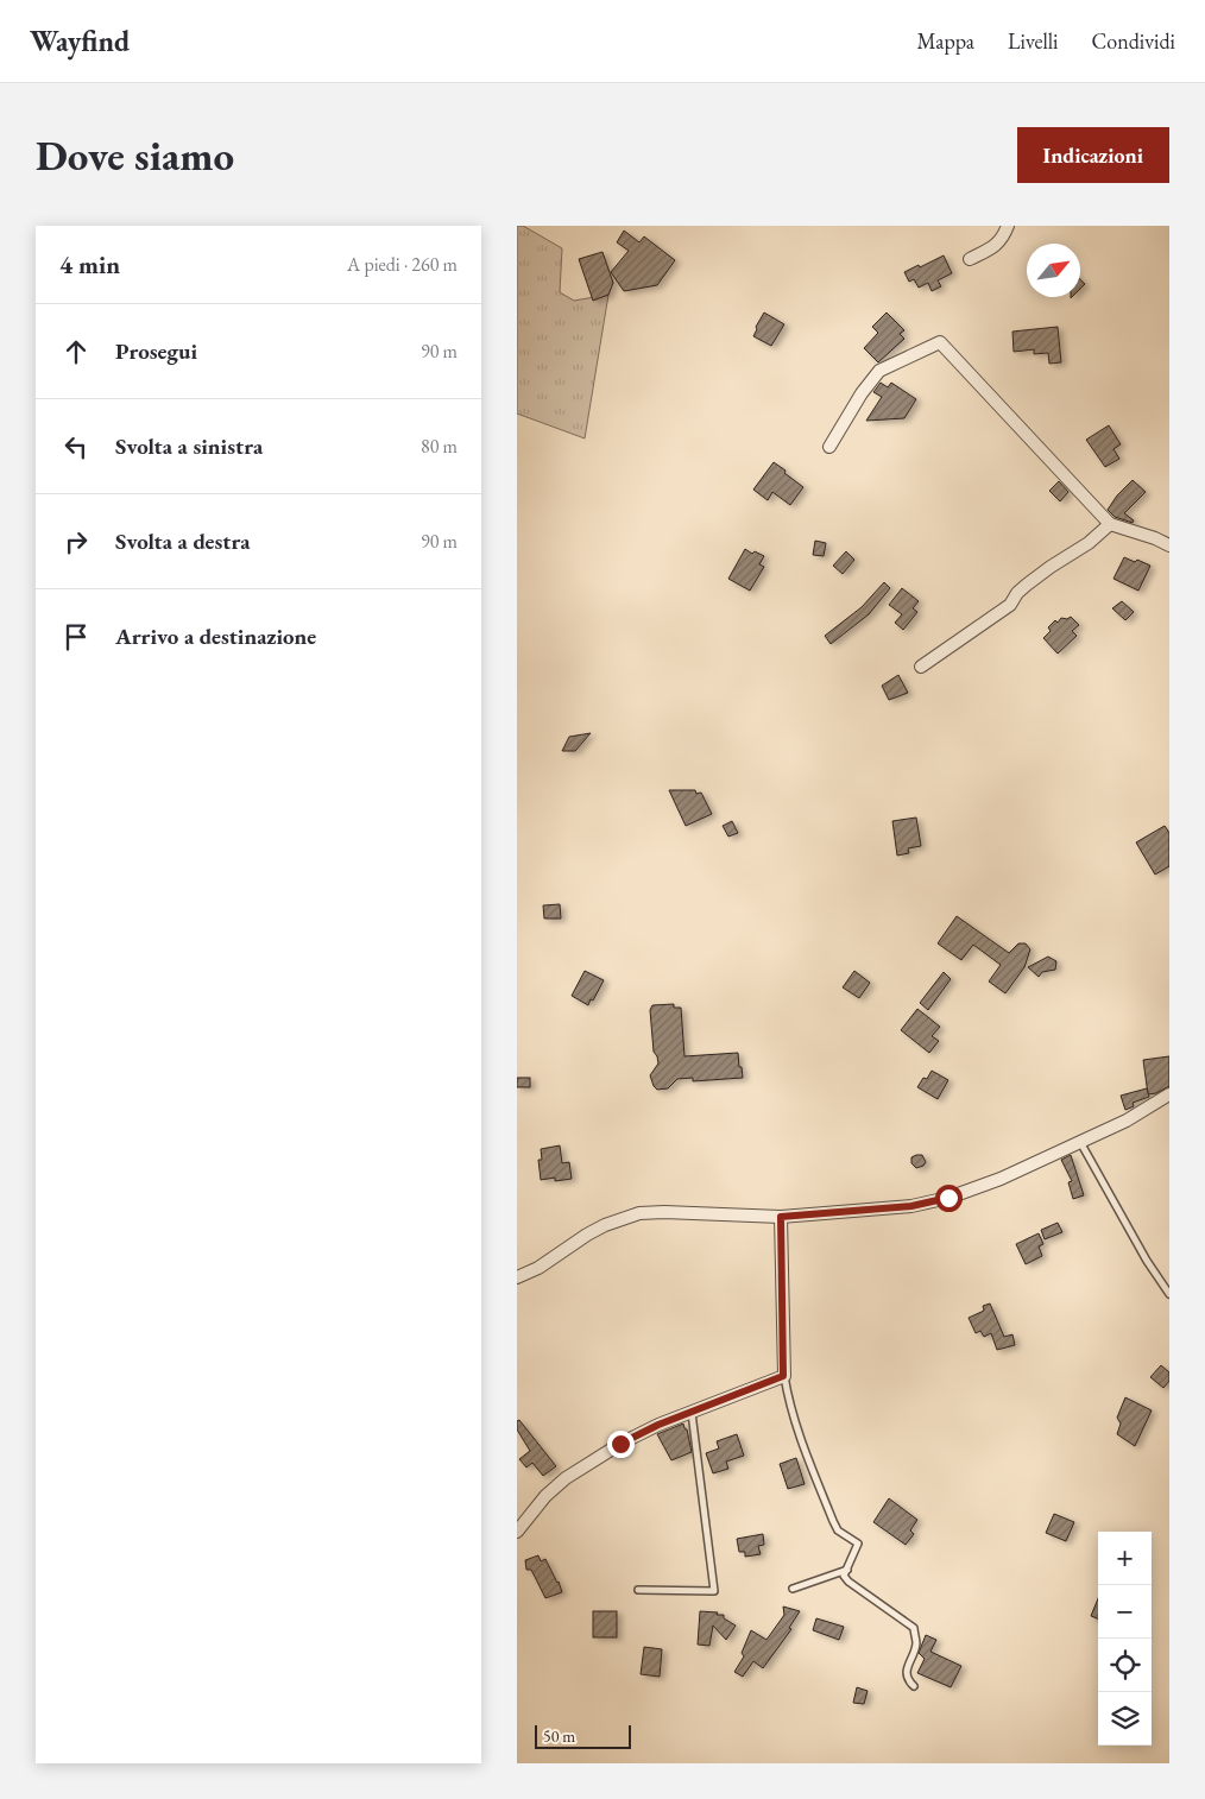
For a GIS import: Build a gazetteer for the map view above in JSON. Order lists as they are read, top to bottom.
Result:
{
  "scale_bar": "50 m",
  "north": "top right",
  "page": {
    "header": "Wayfind",
    "nav": ["Mappa", "Livelli", "Condividi"],
    "buttons": "Indicazioni",
    "title": "Dove siamo",
    "heading": ["4 min", "A piedi · 260 m"],
    "list": [
      ["Prosegui", "90 m"],
      ["Svolta a sinistra", "80 m"],
      ["Svolta a destra", "90 m"],
      "Arrivo a destinazione"
    ],
    "map_buttons": ["+", "−"],
    "scale": "50 m"
  }
}
